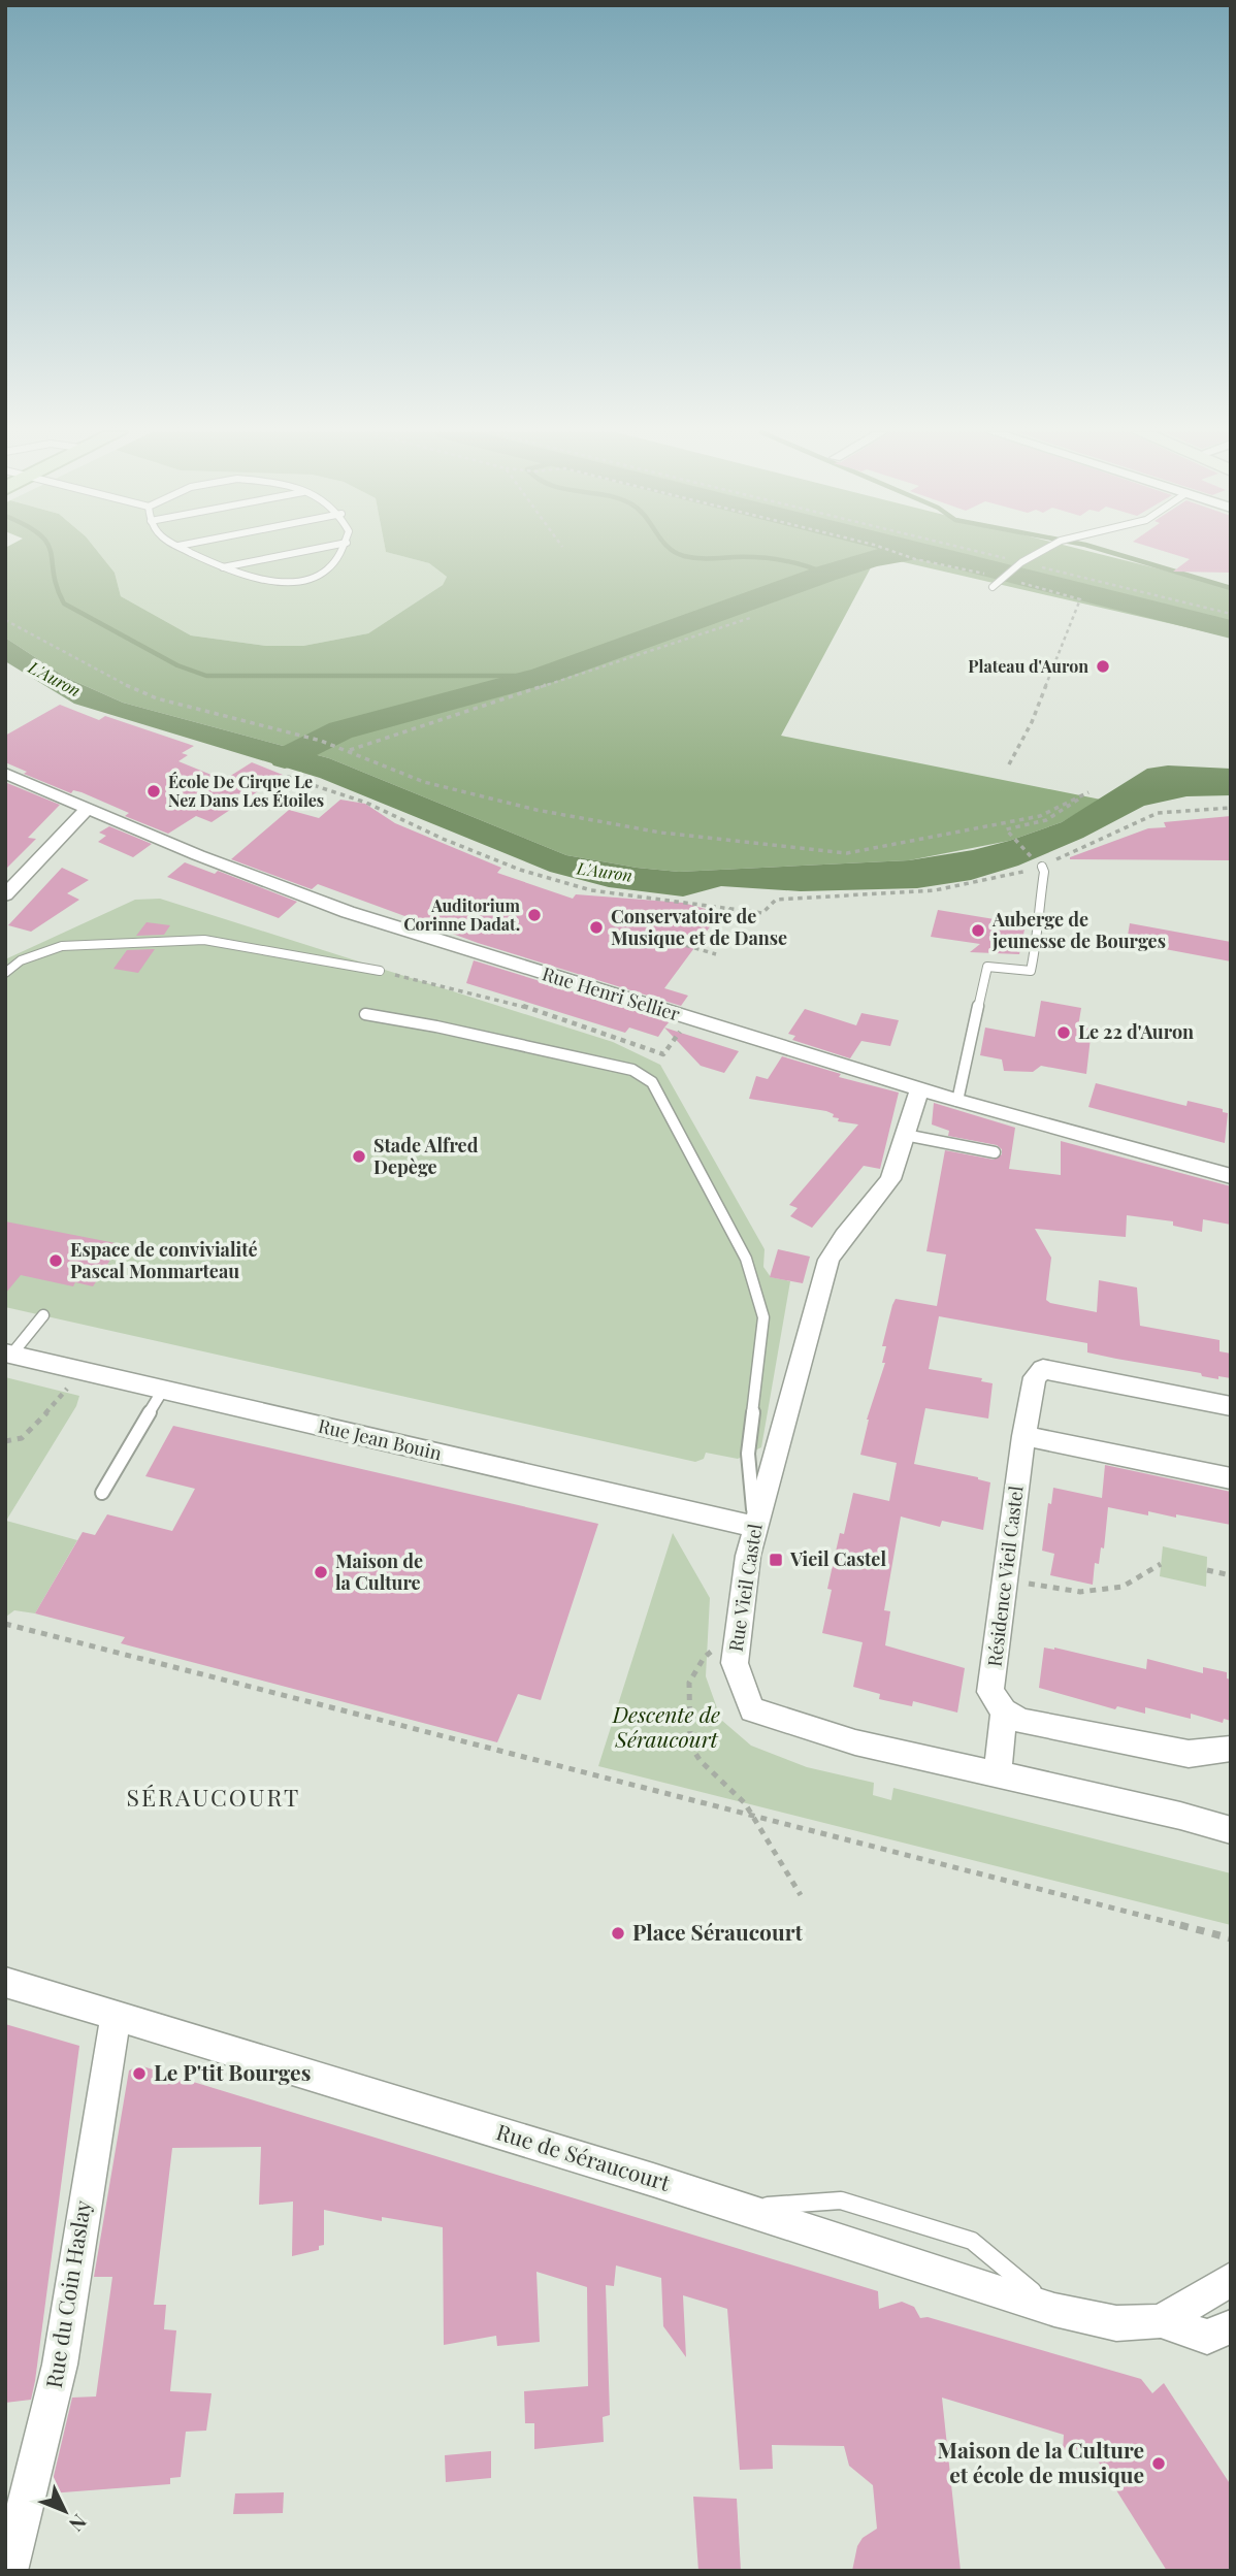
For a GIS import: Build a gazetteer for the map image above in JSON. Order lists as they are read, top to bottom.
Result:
{
  "streets": {
    "street": [
      "Rue Henri Sellier",
      "Rue Jean Bouin",
      "Résidence Vieil Castel",
      "Rue Vieil Castel",
      "Rue de Séraucourt",
      "Rue du Coin Haslay"
    ]
  },
  "crossings": [
    ["Rue Henri Sellier", "Rue Vieil Castel"],
    ["Rue Jean Bouin", "Rue Vieil Castel"],
    ["Résidence Vieil Castel", "Rue Vieil Castel"],
    ["Rue de Séraucourt", "Rue du Coin Haslay"]
  ],
  "districts": ["SÉRAUCOURT"],
  "water": ["L'Auron"],
  "parks": ["Descente de Séraucourt"],
  "places": {
    "other": [
      "Plateau d'Auron",
      "École De Cirque Le Nez Dans Les Étoiles",
      "Auditorium Corinne Dadat.",
      "Conservatoire de Musique et de Danse",
      "Auberge de jeunesse de Bourges",
      "Le 22 d'Auron",
      "Stade Alfred Depège",
      "Espace de convivialité Pascal Monmarteau",
      "Maison de la Culture",
      "Place Séraucourt",
      "Le P'tit Bourges",
      "Maison de la Culture et école de musique"
    ],
    "transit": ["Vieil Castel"]
  },
  "north": "bottom right"
}
